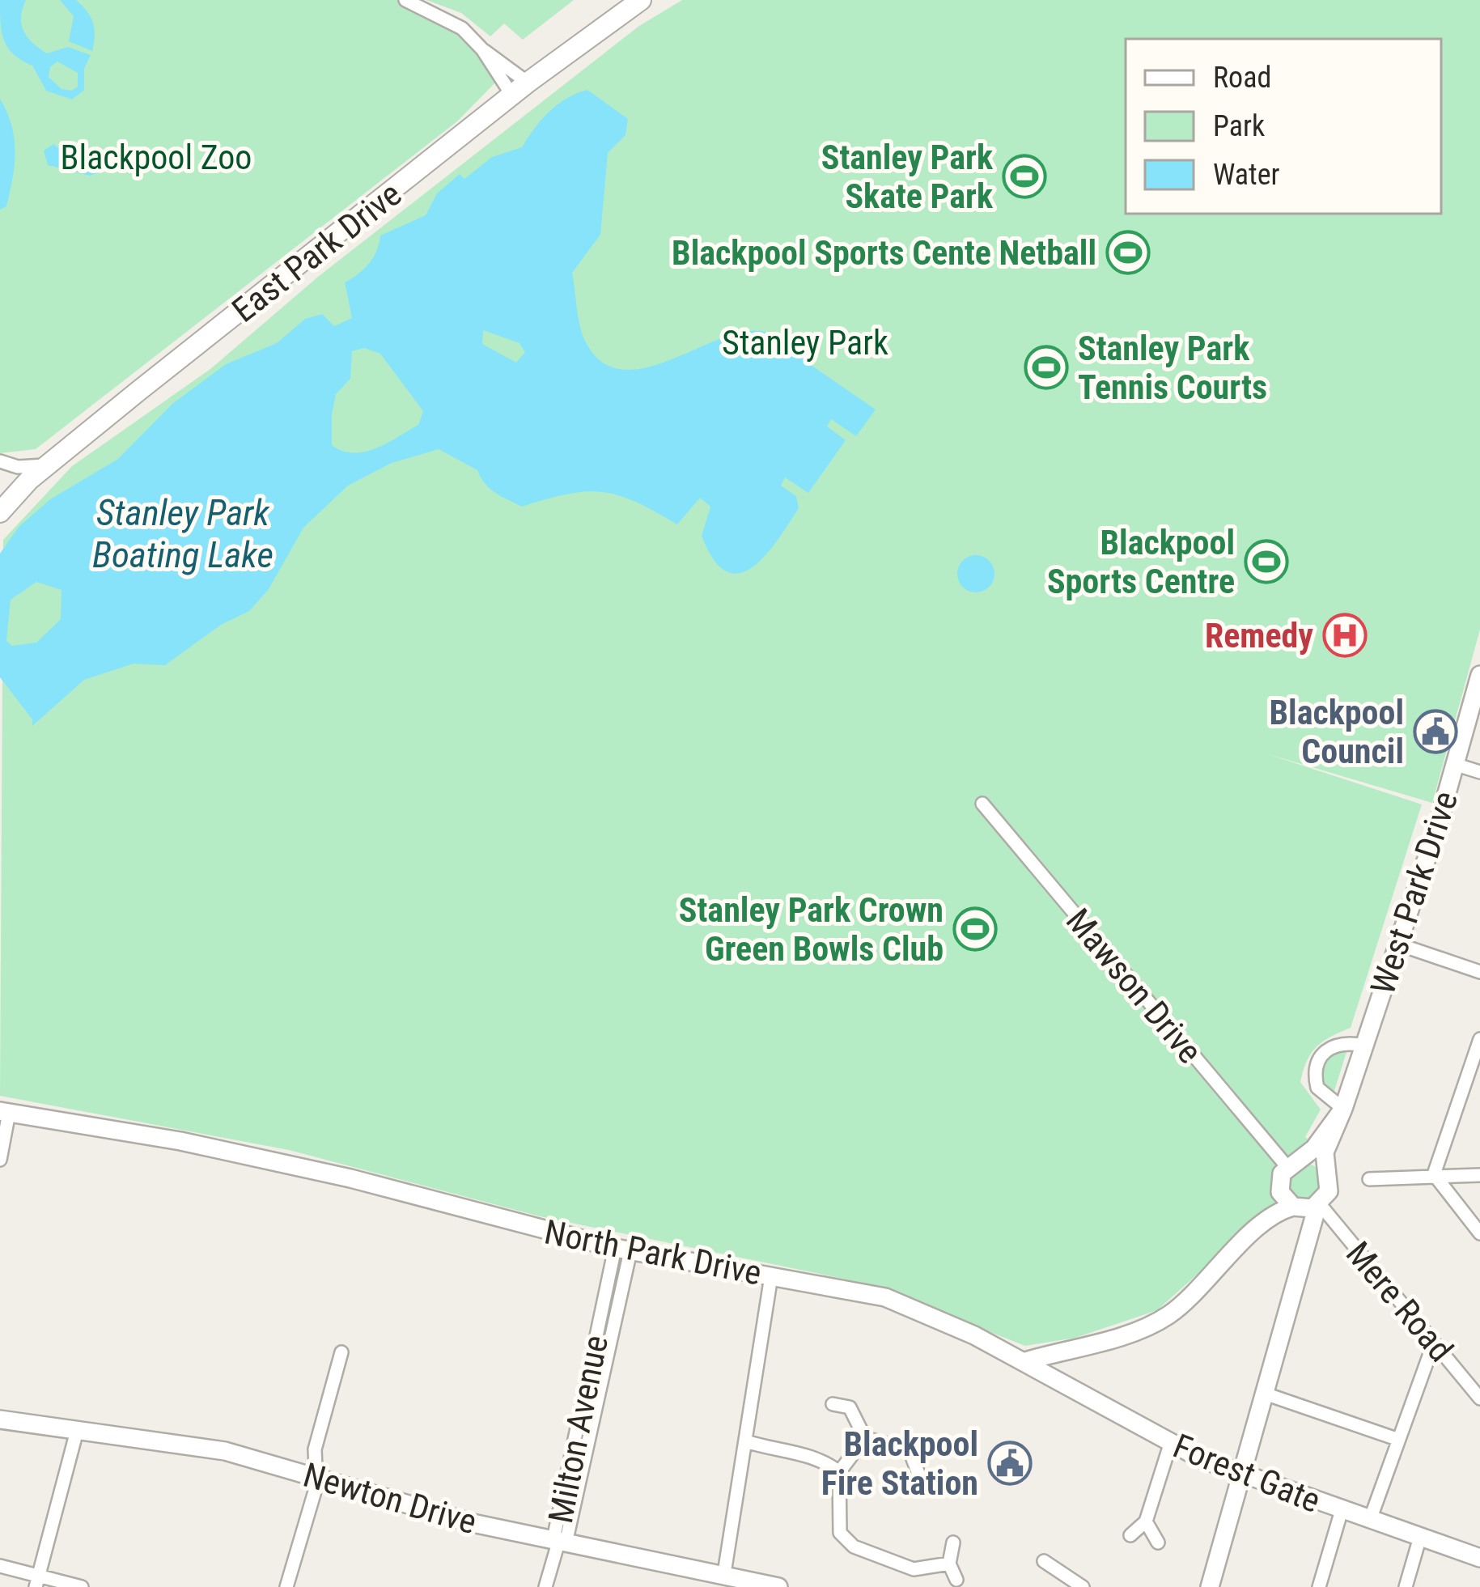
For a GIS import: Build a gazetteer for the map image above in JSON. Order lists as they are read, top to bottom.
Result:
{
  "streets": {
    "main road": ["East Park Drive"],
    "street": [
      "West Park Drive",
      "Mawson Drive",
      "North Park Drive",
      "Mere Road",
      "Milton Avenue",
      "Forest Gate",
      "Newton Drive"
    ]
  },
  "crossings": [
    ["West Park Drive", "Mawson Drive"],
    ["West Park Drive", "Mere Road"],
    ["Mawson Drive", "Mere Road"],
    ["North Park Drive", "Milton Avenue"],
    ["North Park Drive", "Forest Gate"],
    ["Milton Avenue", "Newton Drive"]
  ],
  "water": ["Stanley Park Boating Lake"],
  "parks": ["Blackpool Zoo", "Stanley Park"],
  "places": {
    "sports": [
      "Stanley Park Skate Park",
      "Blackpool Sports Cente Netball",
      "Stanley Park Tennis Courts",
      "Blackpool Sports Centre",
      "Stanley Park Crown Green Bowls Club"
    ],
    "hospital": ["Remedy"],
    "public building": ["Blackpool Council", "Blackpool Fire Station"]
  },
  "legend": ["Road", "Park", "Water"]
}
